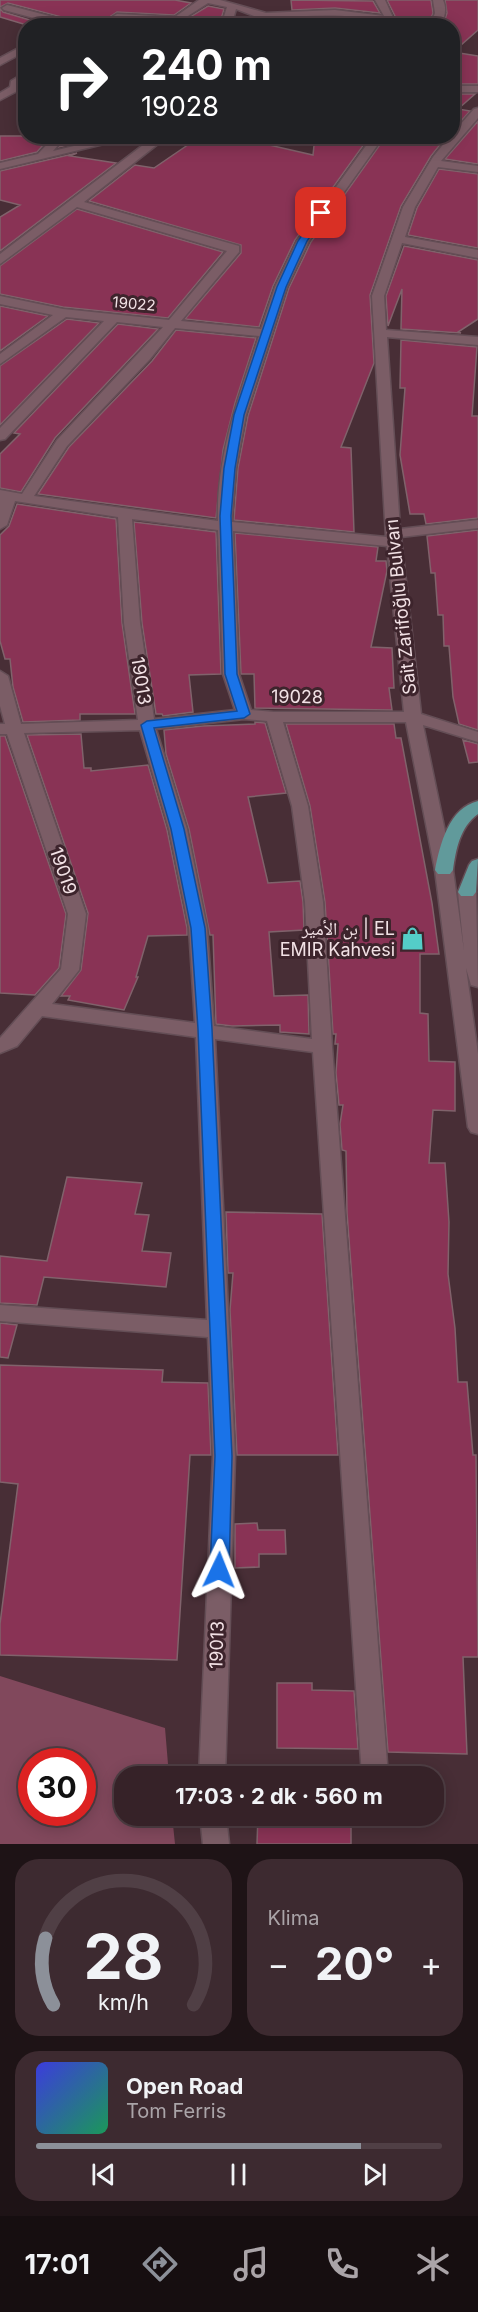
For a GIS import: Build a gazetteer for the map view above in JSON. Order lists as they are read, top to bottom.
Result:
{
  "streets": {
    "street": [
      "19022",
      "Sait Zarifoğlu Bulvarı",
      "19013",
      "19028",
      "19019"
    ]
  },
  "crossings": [
    ["Sait Zarifoğlu Bulvarı", "19028"],
    ["19013", "19028"],
    ["19028", "19019"]
  ],
  "places": {
    "shop": ["بن الأمير | EL EMIR Kahvesi"]
  },
  "page": {
    "turn": ["240 m", "19028"],
    "limit": "30",
    "trip": "17:03 · 2 dk · 560 m",
    "tile": "Klima",
    "heat": ["−", "20°", "+"],
    "song": ["Open Road", "Tom Ferris"],
    "tabs": "17:01",
    "gauge": ["28", "km/h"]
  }
}
